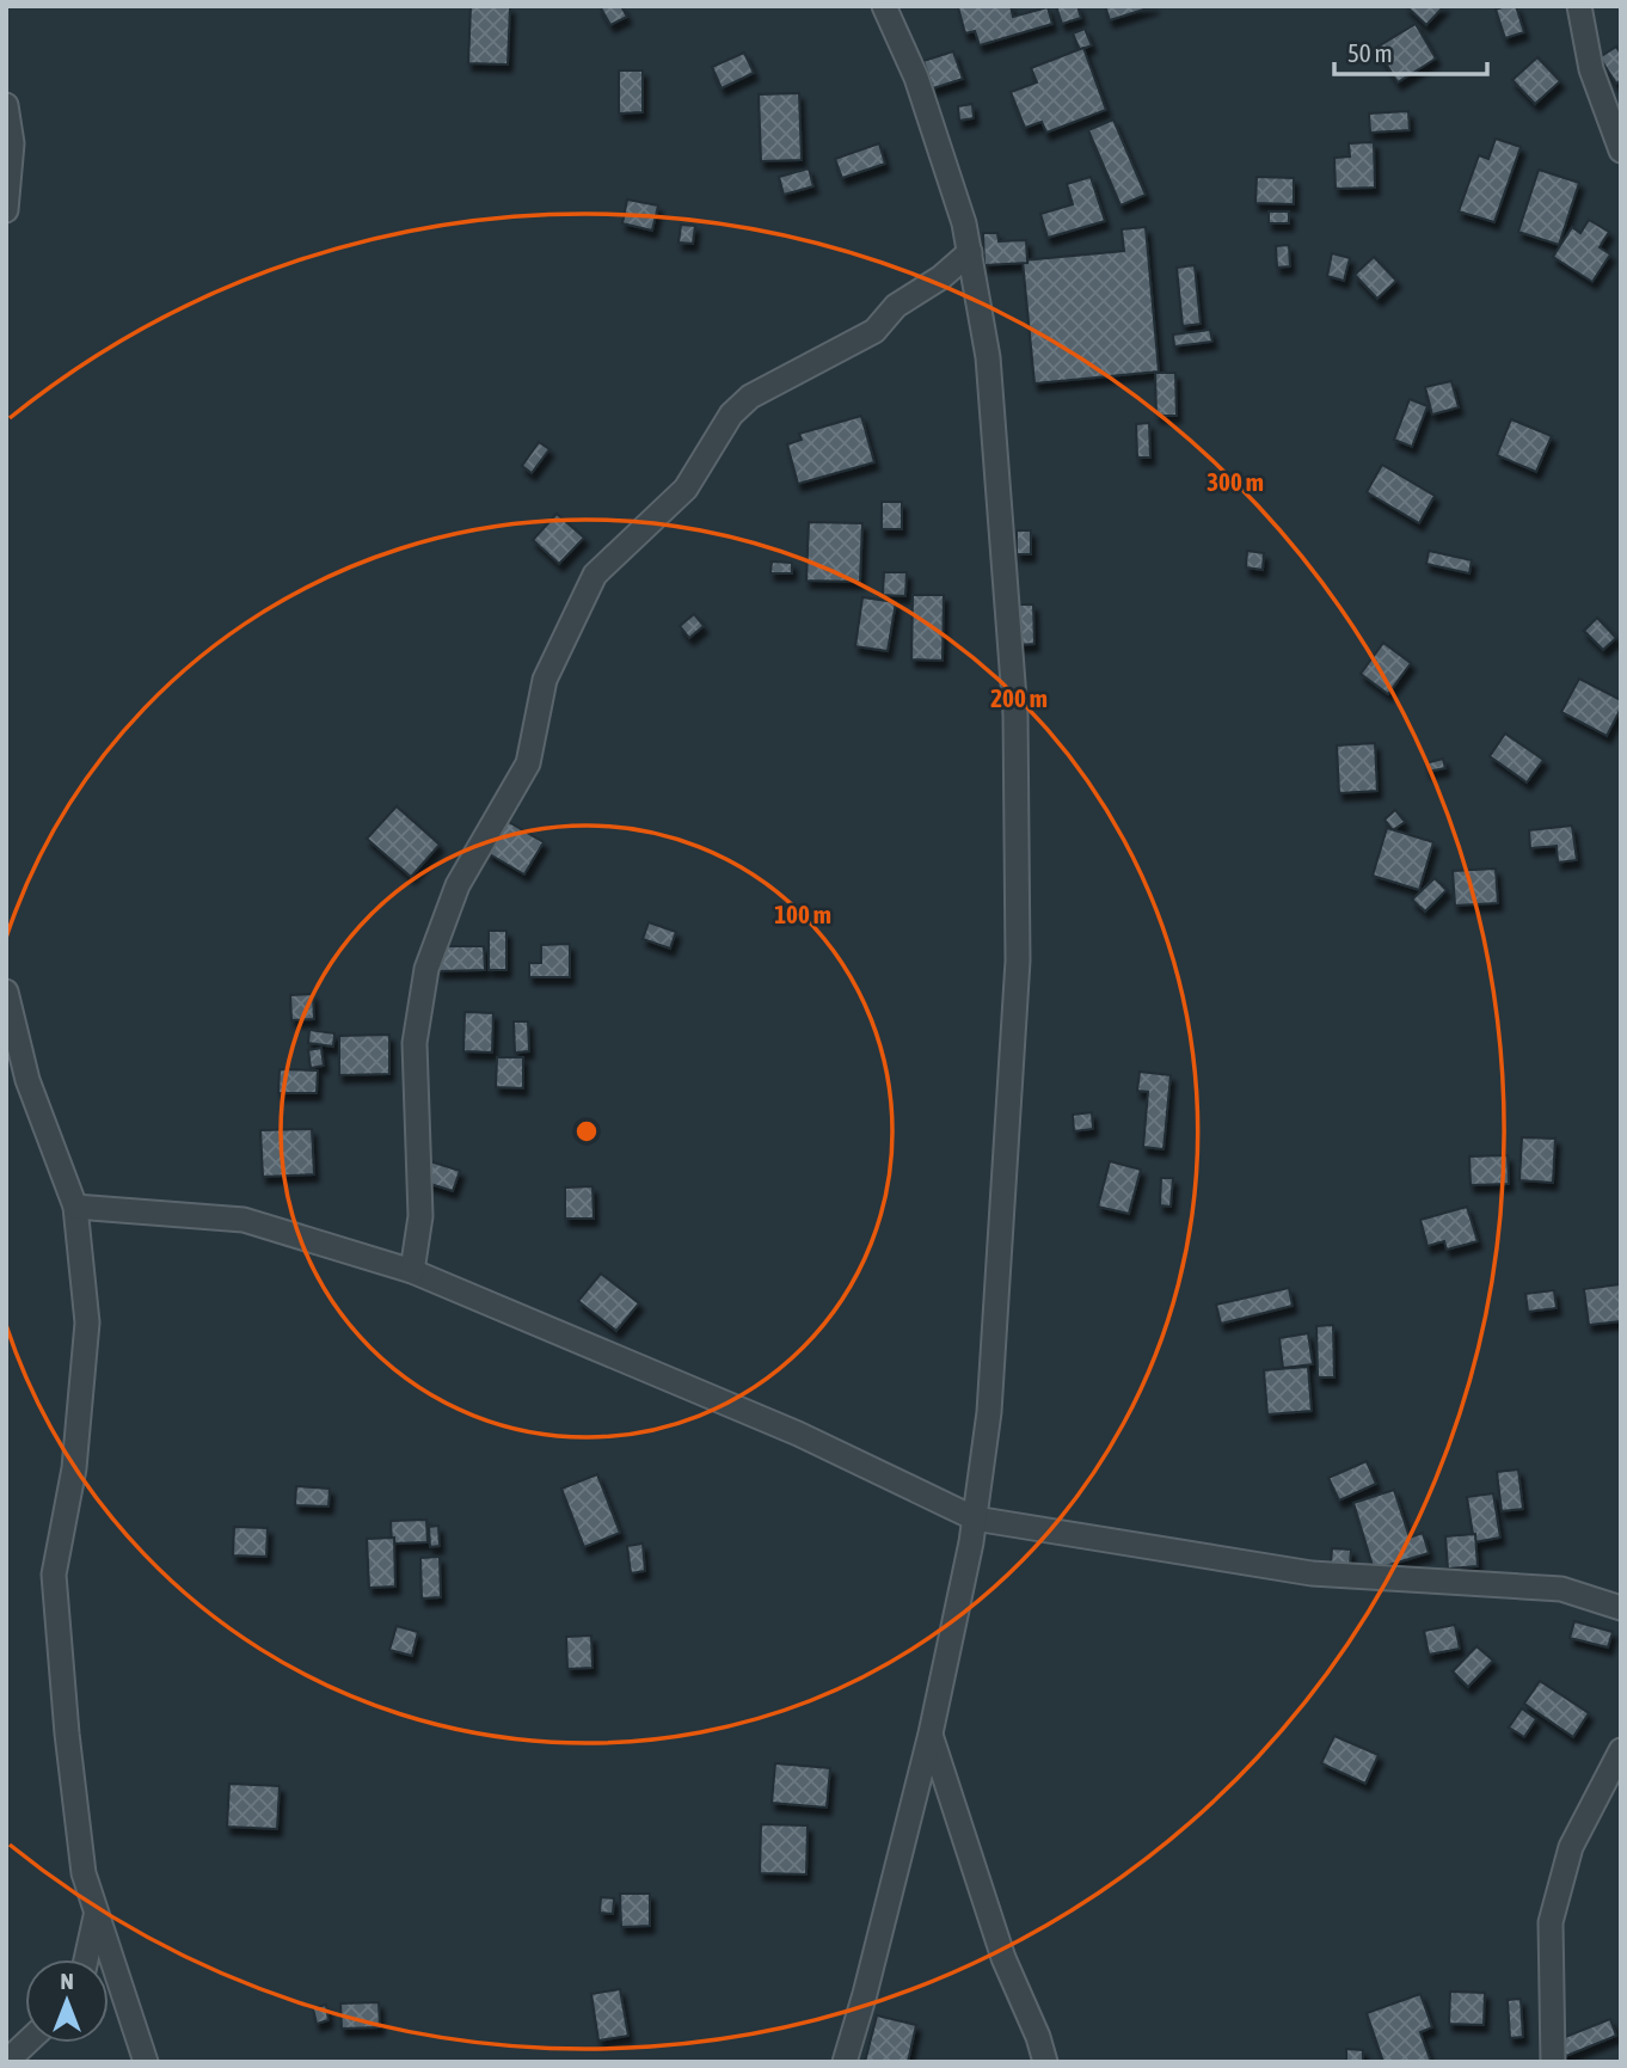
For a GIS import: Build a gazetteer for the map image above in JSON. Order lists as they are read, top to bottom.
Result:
{
  "scale_bar": "50 m",
  "north": "top",
  "rings": ["300 m", "200 m", "100 m"]
}
